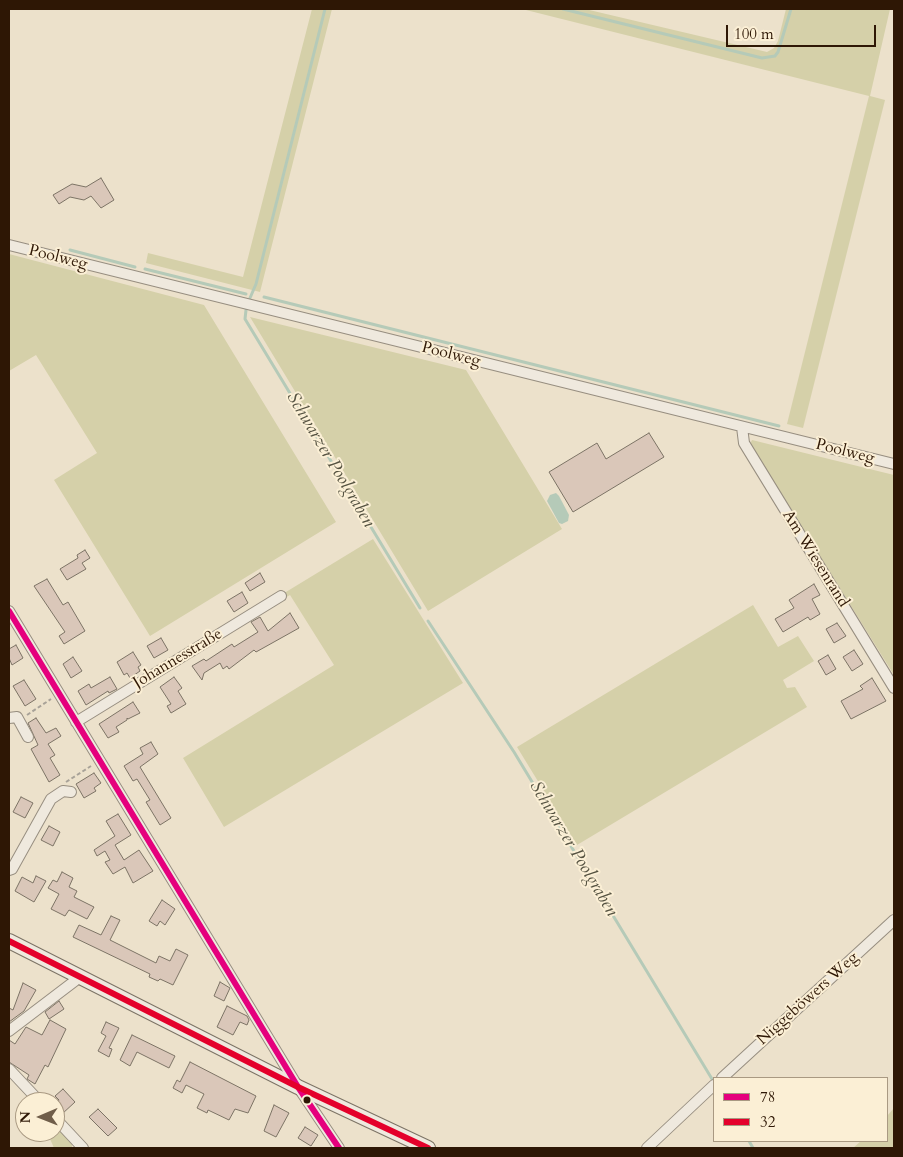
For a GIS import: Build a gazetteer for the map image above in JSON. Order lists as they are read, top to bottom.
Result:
{
  "streets": {
    "street": [
      "Poolweg",
      "Am Wiesenrand",
      "Johannesstraße",
      "Niggeböwers Weg"
    ]
  },
  "crossings": [
    ["Poolweg", "Am Wiesenrand"]
  ],
  "water": ["Schwarzer Poolgraben"],
  "lines": ["transit line 78", "transit line 32"],
  "legend": ["78", "32"],
  "scale_bar": "100 m",
  "north": "left"
}
